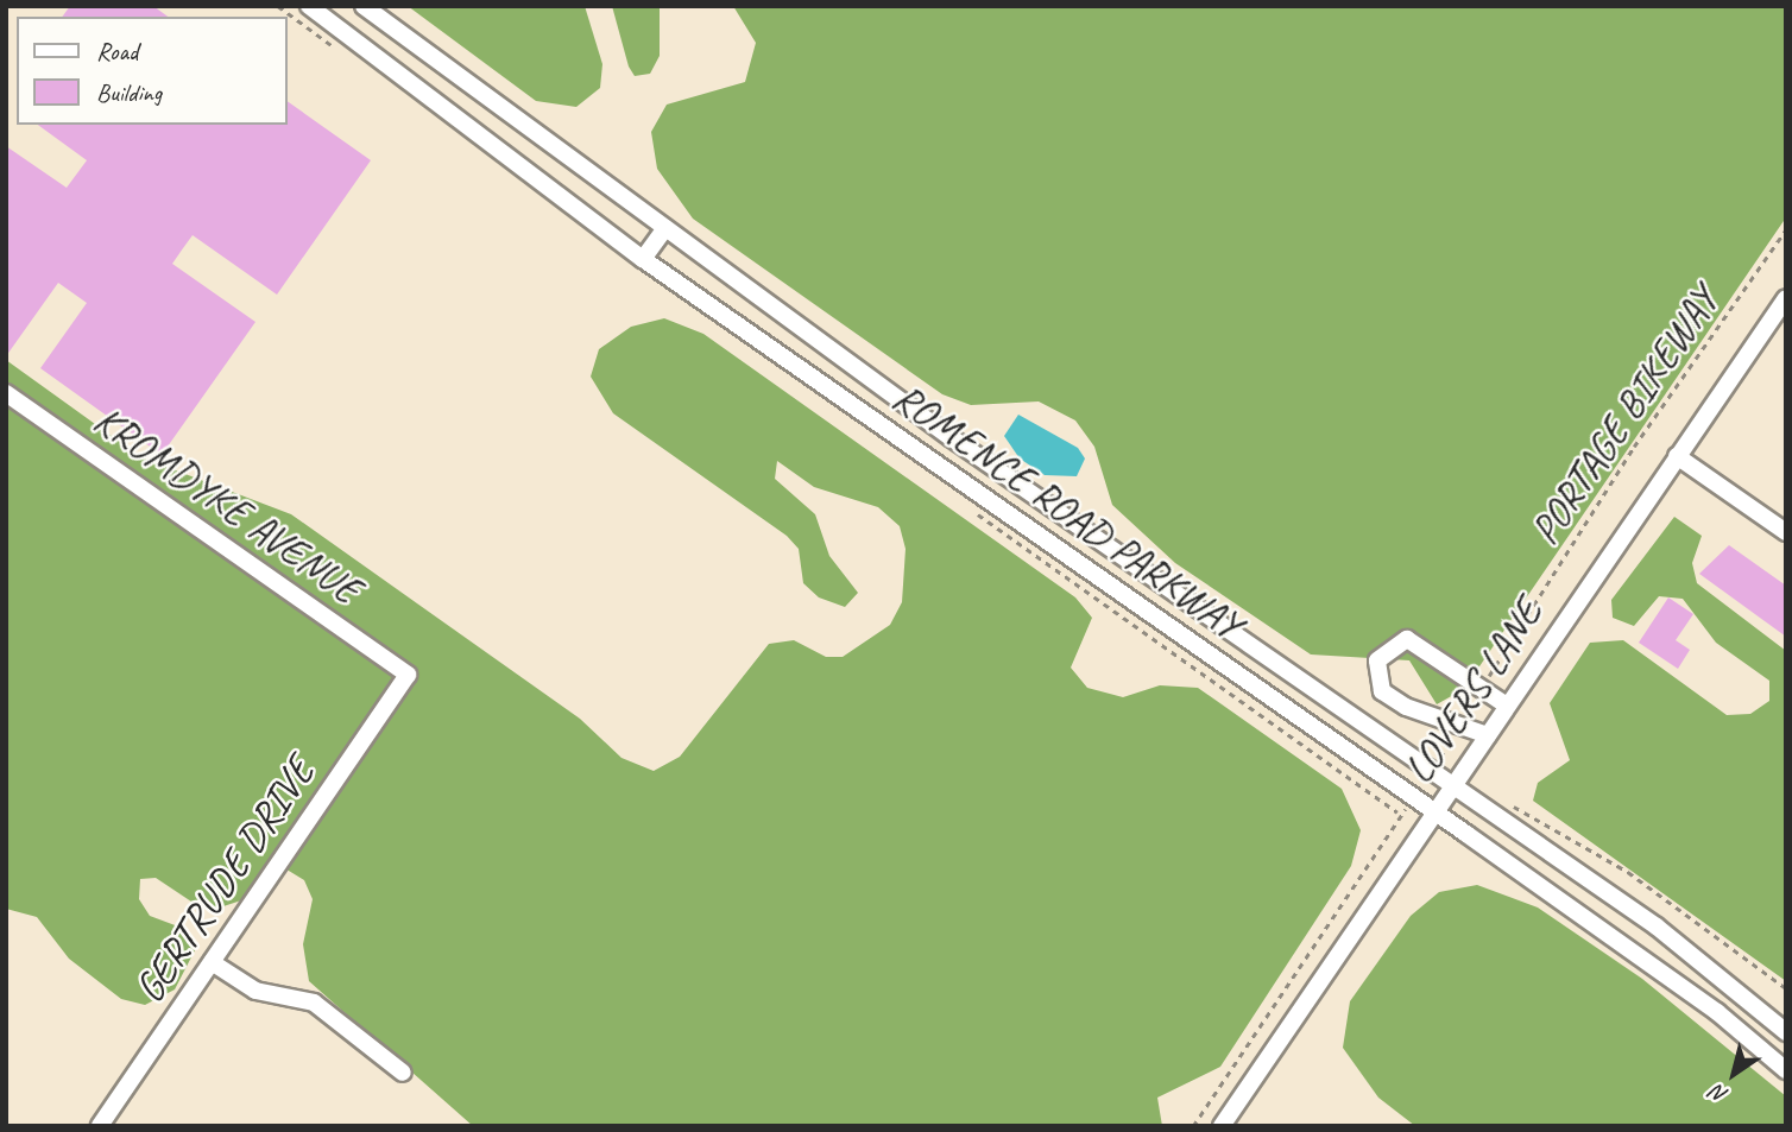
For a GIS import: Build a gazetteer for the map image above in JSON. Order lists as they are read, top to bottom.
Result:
{
  "streets": {
    "street": [
      "KROMDYKE AVENUE",
      "ROMENCE ROAD PARKWAY",
      "LOVERS LANE",
      "GERTRUDE DRIVE"
    ],
    "path": ["PORTAGE BIKEWAY"]
  },
  "crossings": [
    ["KROMDYKE AVENUE", "GERTRUDE DRIVE"],
    ["ROMENCE ROAD PARKWAY", "LOVERS LANE"]
  ],
  "legend": ["Road", "Building"],
  "north": "bottom left"
}
